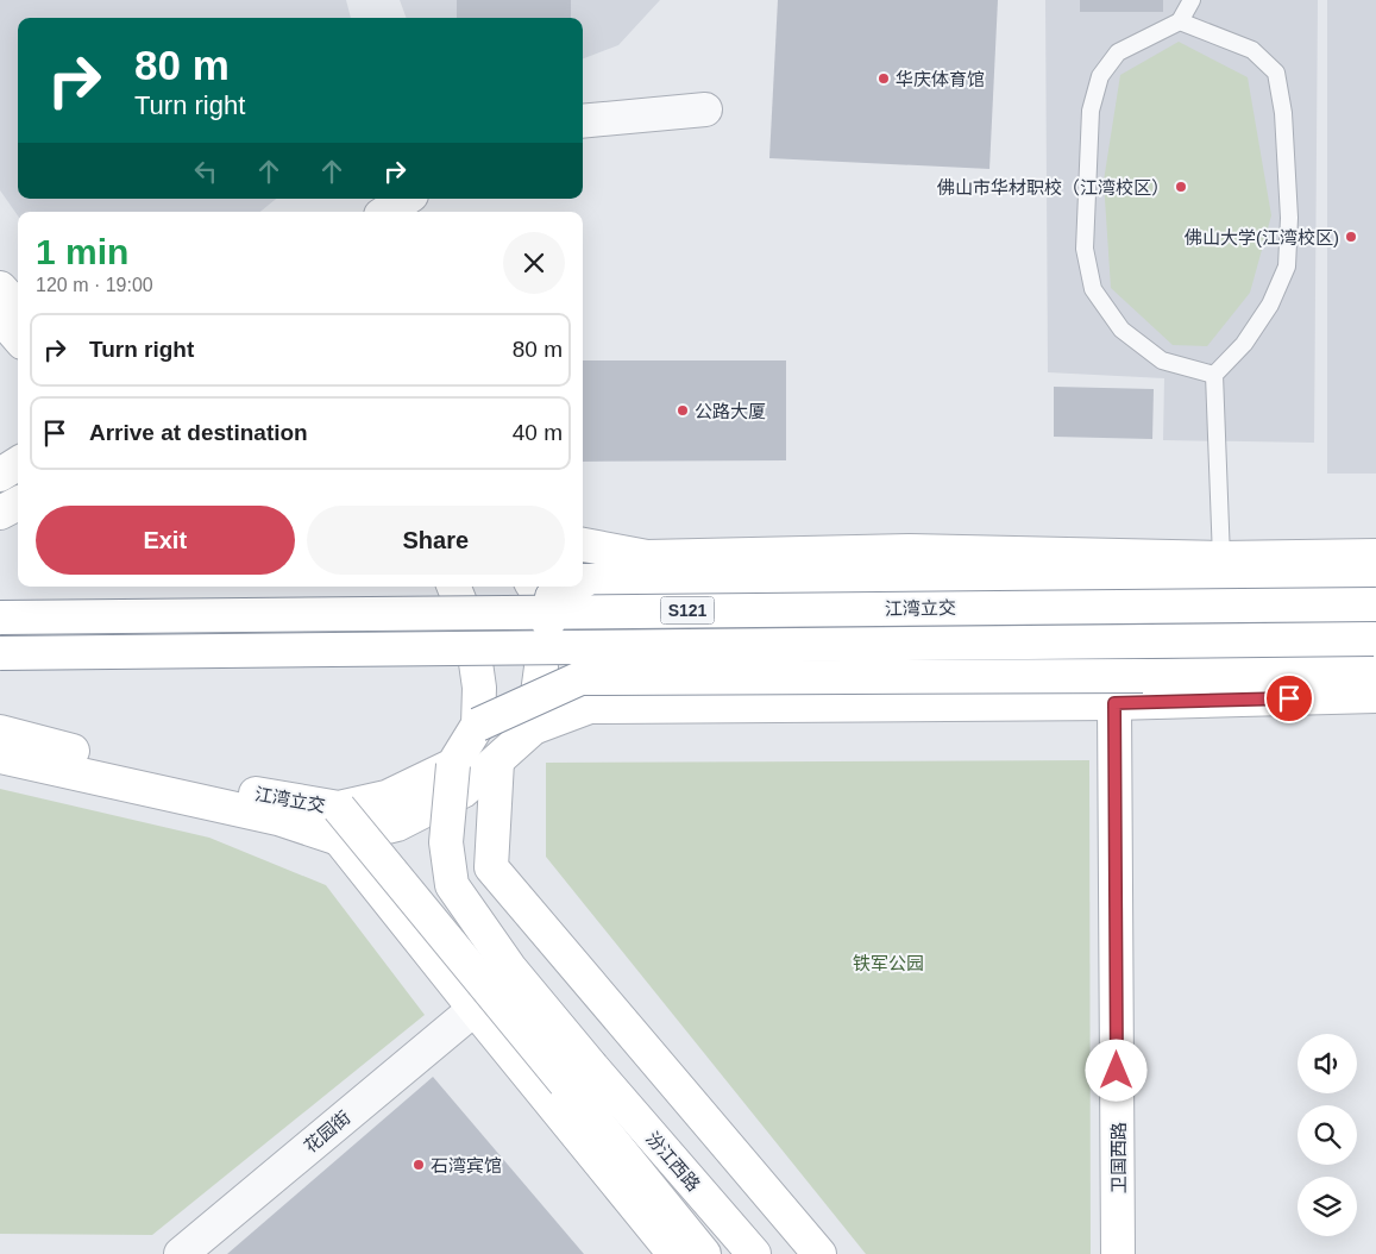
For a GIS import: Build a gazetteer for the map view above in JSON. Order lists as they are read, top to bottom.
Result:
{
  "streets": {
    "main road": [
      "江湾立交",
      "S121",
      "卫国西路",
      "汾江西路"
    ],
    "street": ["花园街"]
  },
  "parks": ["铁军公园"],
  "places": [
    "华庆体育馆",
    "佛山市华材职校（江湾校区）",
    "佛山大学(江湾校区)",
    "公路大厦",
    "石湾宾馆"
  ],
  "page": {
    "turn": ["80 m", "Turn right"],
    "heading": ["1 min", "120 m · 19:00"],
    "list": [
      {
        "name": "Turn right",
        "value": "80 m"
      },
      {
        "name": "Arrive at destination",
        "value": "40 m"
      }
    ],
    "buttons": ["Exit", "Share"]
  }
}
